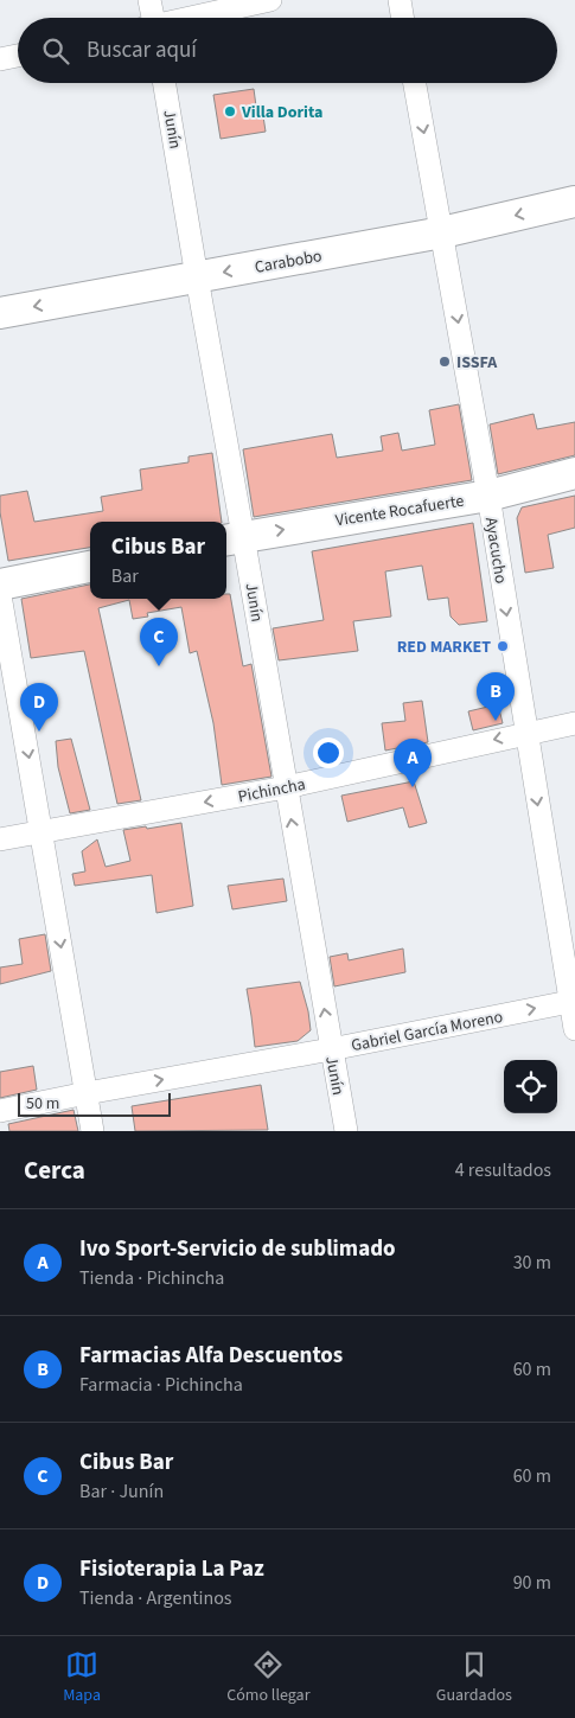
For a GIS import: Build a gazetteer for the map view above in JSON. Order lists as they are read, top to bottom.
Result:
{
  "streets": {
    "main road": ["Carabobo", "Vicente Rocafuerte"],
    "street": [
      "Junín",
      "Ayacucho",
      "Pichincha",
      "Gabriel García Moreno"
    ]
  },
  "crossings": [
    ["Junín", "Carabobo"],
    ["Junín", "Vicente Rocafuerte"],
    ["Junín", "Pichincha"],
    ["Junín", "Gabriel García Moreno"],
    ["Carabobo", "Ayacucho"],
    ["Vicente Rocafuerte", "Ayacucho"],
    ["Ayacucho", "Pichincha"],
    ["Ayacucho", "Gabriel García Moreno"]
  ],
  "one_way": [
    "Carabobo",
    "Vicente Rocafuerte",
    "Ayacucho",
    "Pichincha",
    "Gabriel García Moreno"
  ],
  "places": ["Villa Dorita", "ISSFA", "RED MARKET"],
  "scale_bar": "50 m",
  "page": {
    "search": "Buscar aquí",
    "popup": ["Cibus Bar", "Bar"],
    "pins": [
      "C",
      "B",
      "D",
      "A"
    ],
    "scale": "50 m",
    "heading": ["Cerca", "4 resultados"],
    "list": [
      {
        "mark": "A",
        "name": "Ivo Sport-Servicio de sublimado",
        "note": "Tienda · Pichincha",
        "value": "30 m"
      },
      {
        "mark": "B",
        "name": "Farmacias Alfa Descuentos",
        "note": "Farmacia · Pichincha",
        "value": "60 m"
      },
      {
        "mark": "C",
        "name": "Cibus Bar",
        "note": "Bar · Junín",
        "value": "60 m"
      },
      {
        "mark": "D",
        "name": "Fisioterapia La Paz",
        "note": "Tienda · Argentinos",
        "value": "90 m"
      }
    ],
    "nav": ["Mapa", "Cómo llegar", "Guardados"]
  }
}
